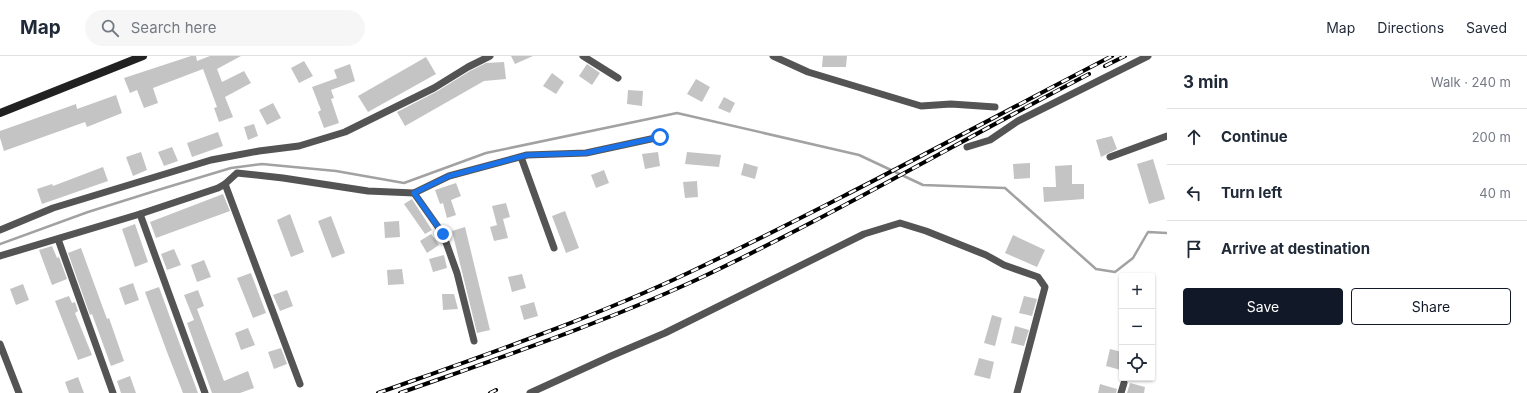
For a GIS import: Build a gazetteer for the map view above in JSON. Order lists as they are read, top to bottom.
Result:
{
  "page": {
    "header": "Map",
    "search": "Search here",
    "nav": ["Map", "Directions", "Saved"],
    "heading": ["3 min", "Walk · 240 m"],
    "list": [
      ["Continue", "200 m"],
      ["Turn left", "40 m"],
      "Arrive at destination"
    ],
    "map_buttons": ["+", "−"],
    "buttons": ["Save", "Share"]
  }
}
